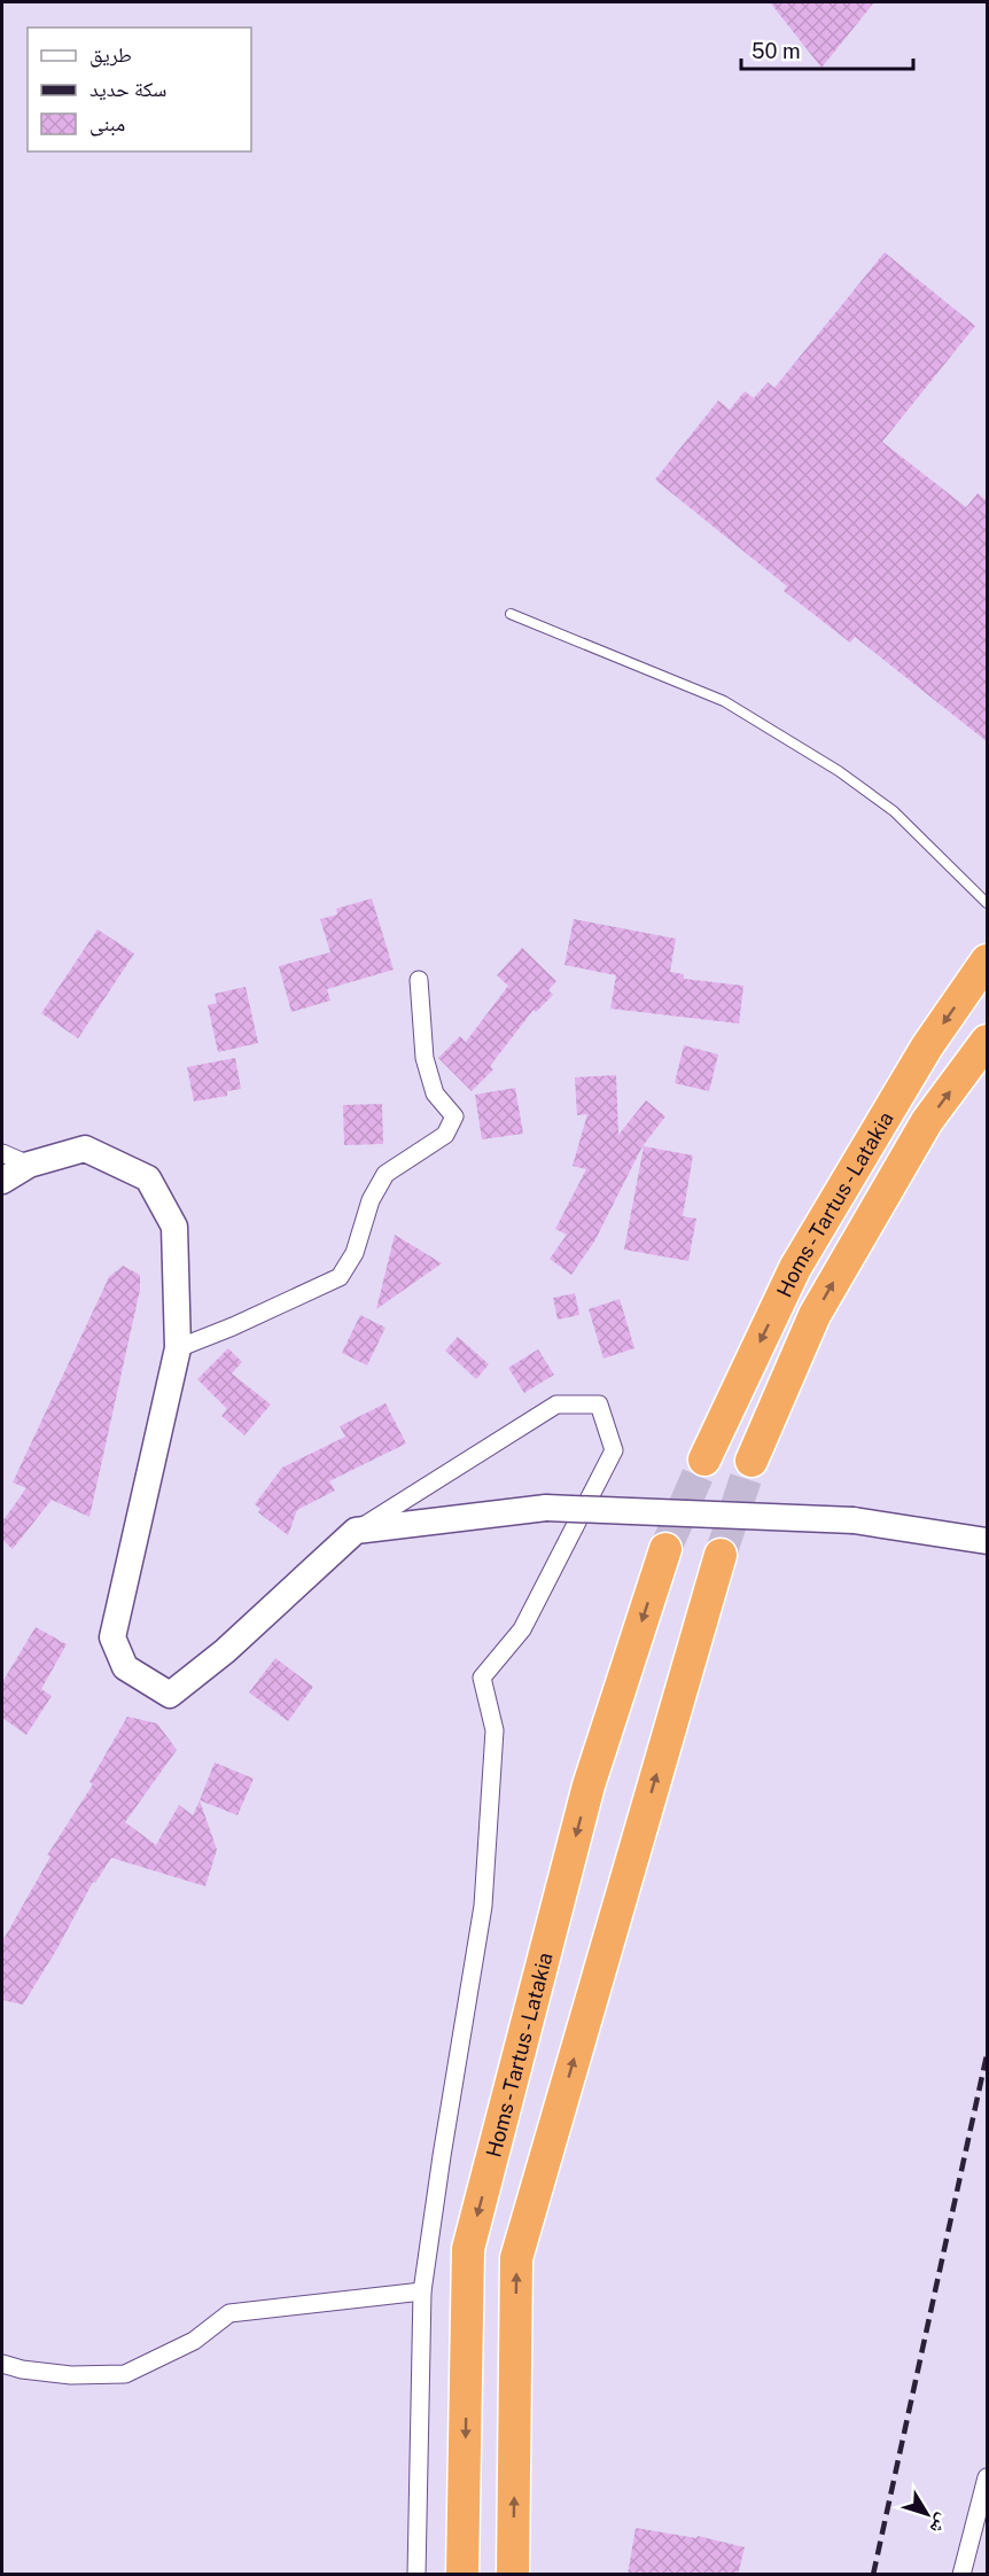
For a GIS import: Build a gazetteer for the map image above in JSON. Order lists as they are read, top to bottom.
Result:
{
  "streets": {
    "highway": ["Homs - Tartus - Latakia"]
  },
  "legend": ["طريق", "سكة حديد", "مبنى"],
  "scale_bar": "50 m",
  "north": "bottom right"
}
